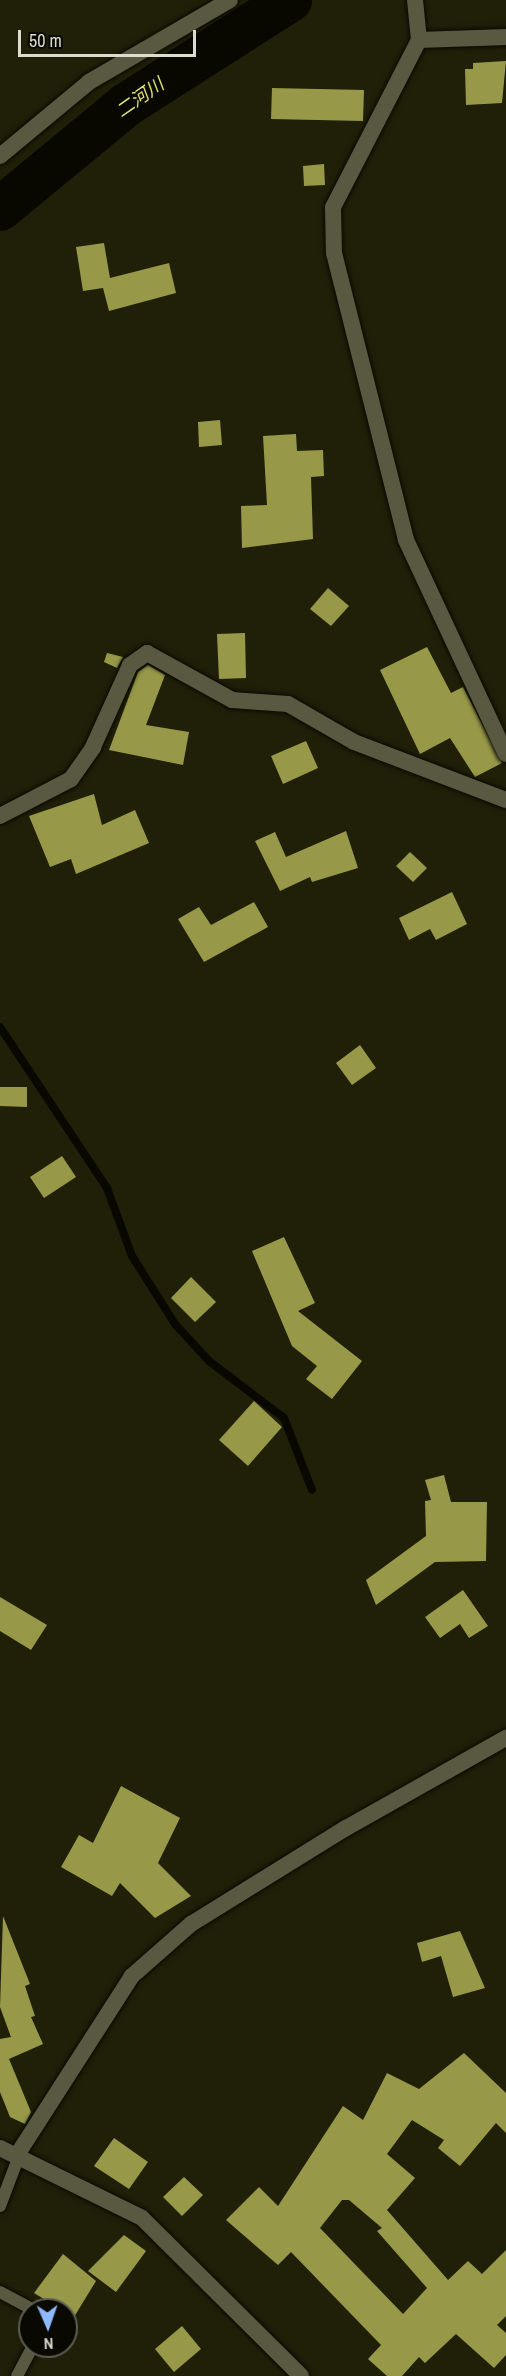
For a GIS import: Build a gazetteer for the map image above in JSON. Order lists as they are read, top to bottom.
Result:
{
  "water": ["二河川"],
  "scale_bar": "50 m",
  "north": "bottom"
}
